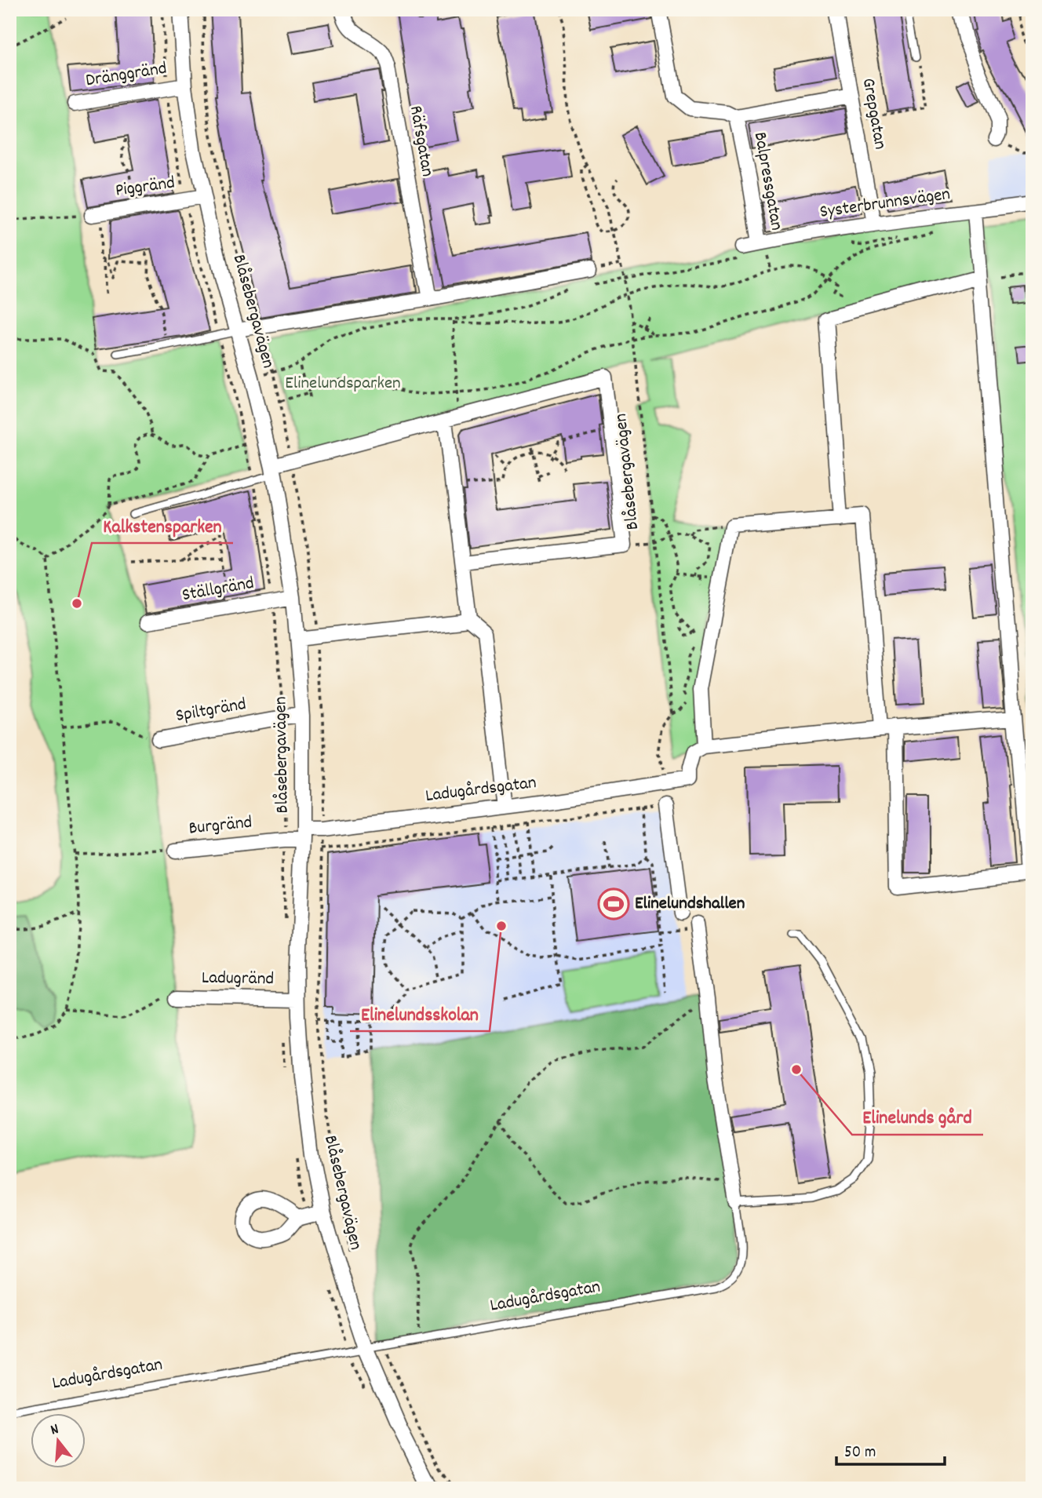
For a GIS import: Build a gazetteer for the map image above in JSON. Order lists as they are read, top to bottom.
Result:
{
  "streets": {
    "street": [
      "Dränggränd",
      "Grepgatan",
      "Räfsgatan",
      "Balpressgatan",
      "Piggränd",
      "Systerbrunnsvägen",
      "Blåsebergavägen",
      "Ställgränd",
      "Spiltgränd",
      "Ladugårdsgatan",
      "Burgränd",
      "Ladugränd"
    ]
  },
  "crossings": [
    ["Dränggränd", "Blåsebergavägen"],
    ["Grepgatan", "Systerbrunnsvägen"],
    ["Balpressgatan", "Systerbrunnsvägen"],
    ["Piggränd", "Blåsebergavägen"],
    ["Blåsebergavägen", "Ställgränd"],
    ["Blåsebergavägen", "Spiltgränd"],
    ["Blåsebergavägen", "Ladugårdsgatan"],
    ["Blåsebergavägen", "Burgränd"],
    ["Blåsebergavägen", "Ladugränd"],
    ["Ladugårdsgatan", "Burgränd"]
  ],
  "parks": ["Elinelundsparken"],
  "places": {
    "other": ["Kalkstensparken", "Elinelundsskolan", "Elinelunds gård"],
    "sports": ["Elinelundshallen"]
  },
  "scale_bar": "50 m",
  "north": "top"
}
